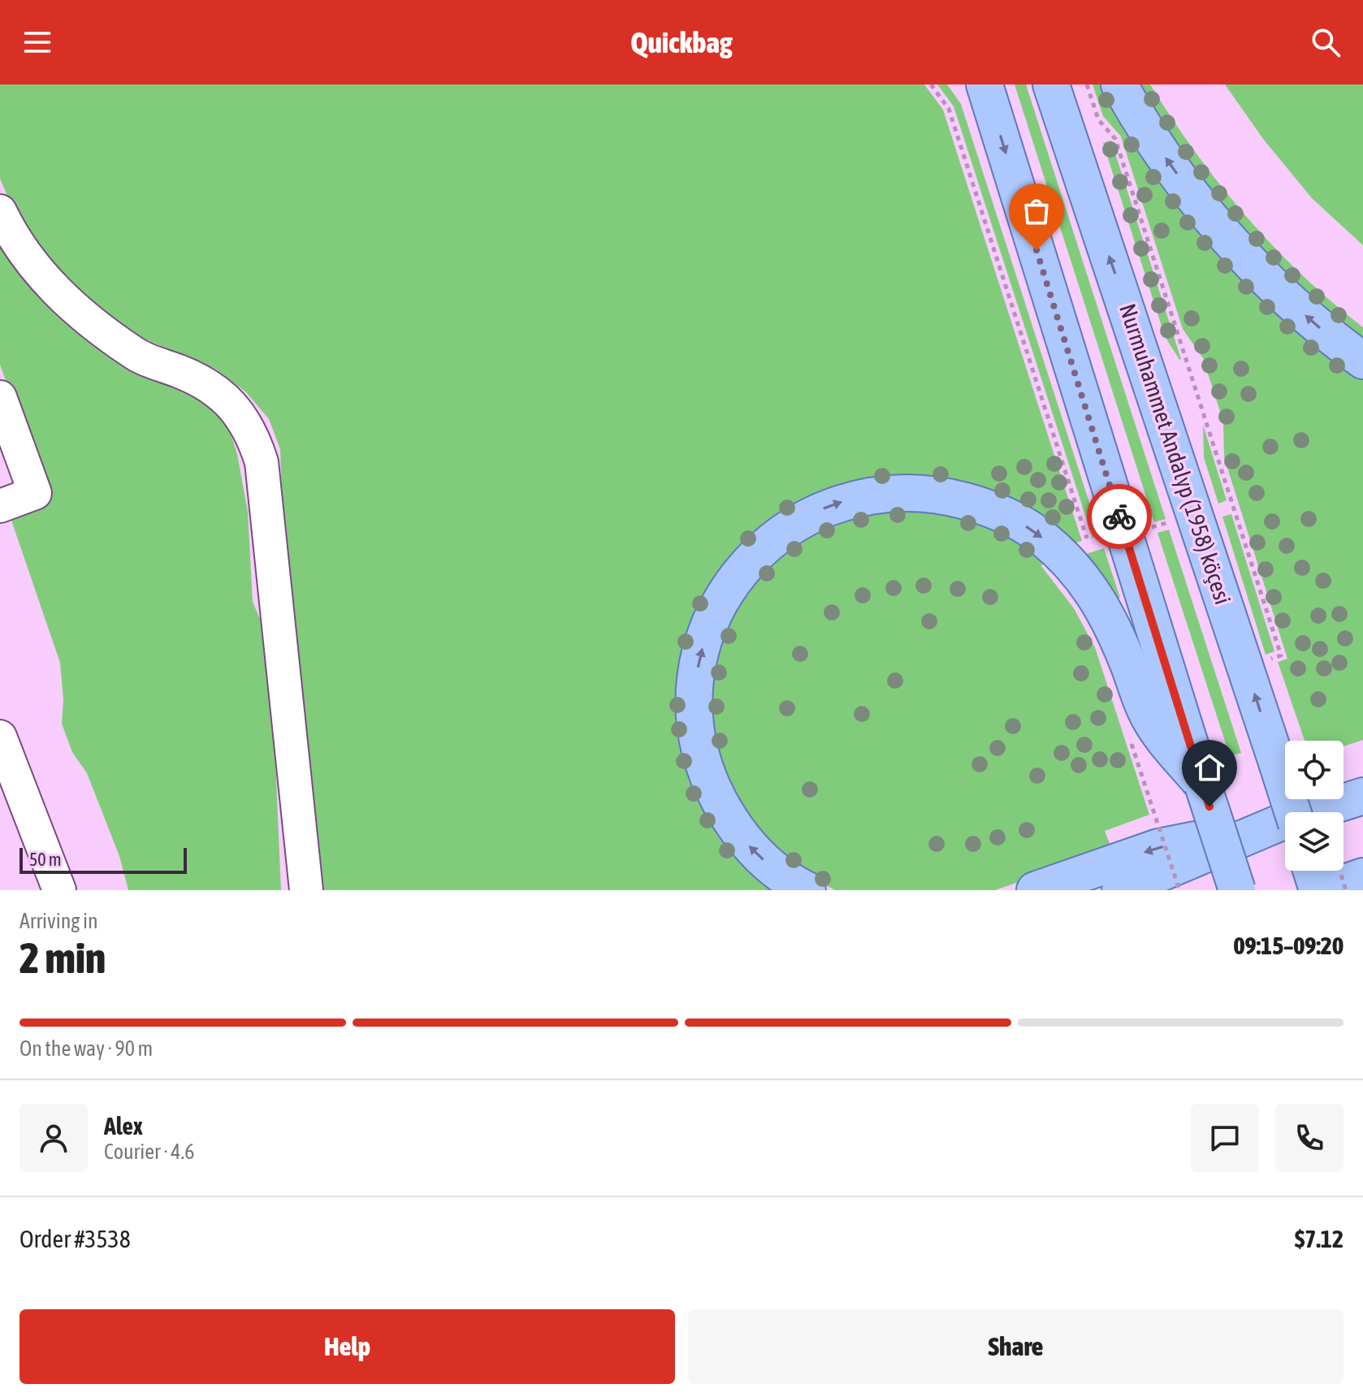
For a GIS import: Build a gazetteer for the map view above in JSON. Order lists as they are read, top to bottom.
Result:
{
  "streets": {
    "main road": ["Nurmuhammet Andalyp (1958) köçesi"]
  },
  "scale_bar": "50 m",
  "page": {
    "header": "Quickbag",
    "scale": "50 m",
    "heading": ["2 min", "Arriving in", "09:15–09:20"],
    "panel": [
      "Alex",
      "Courier · 4.6",
      "Order #3538",
      "$7.12"
    ],
    "bar": "On the way · 90 m",
    "buttons": ["Help", "Share"]
  }
}
